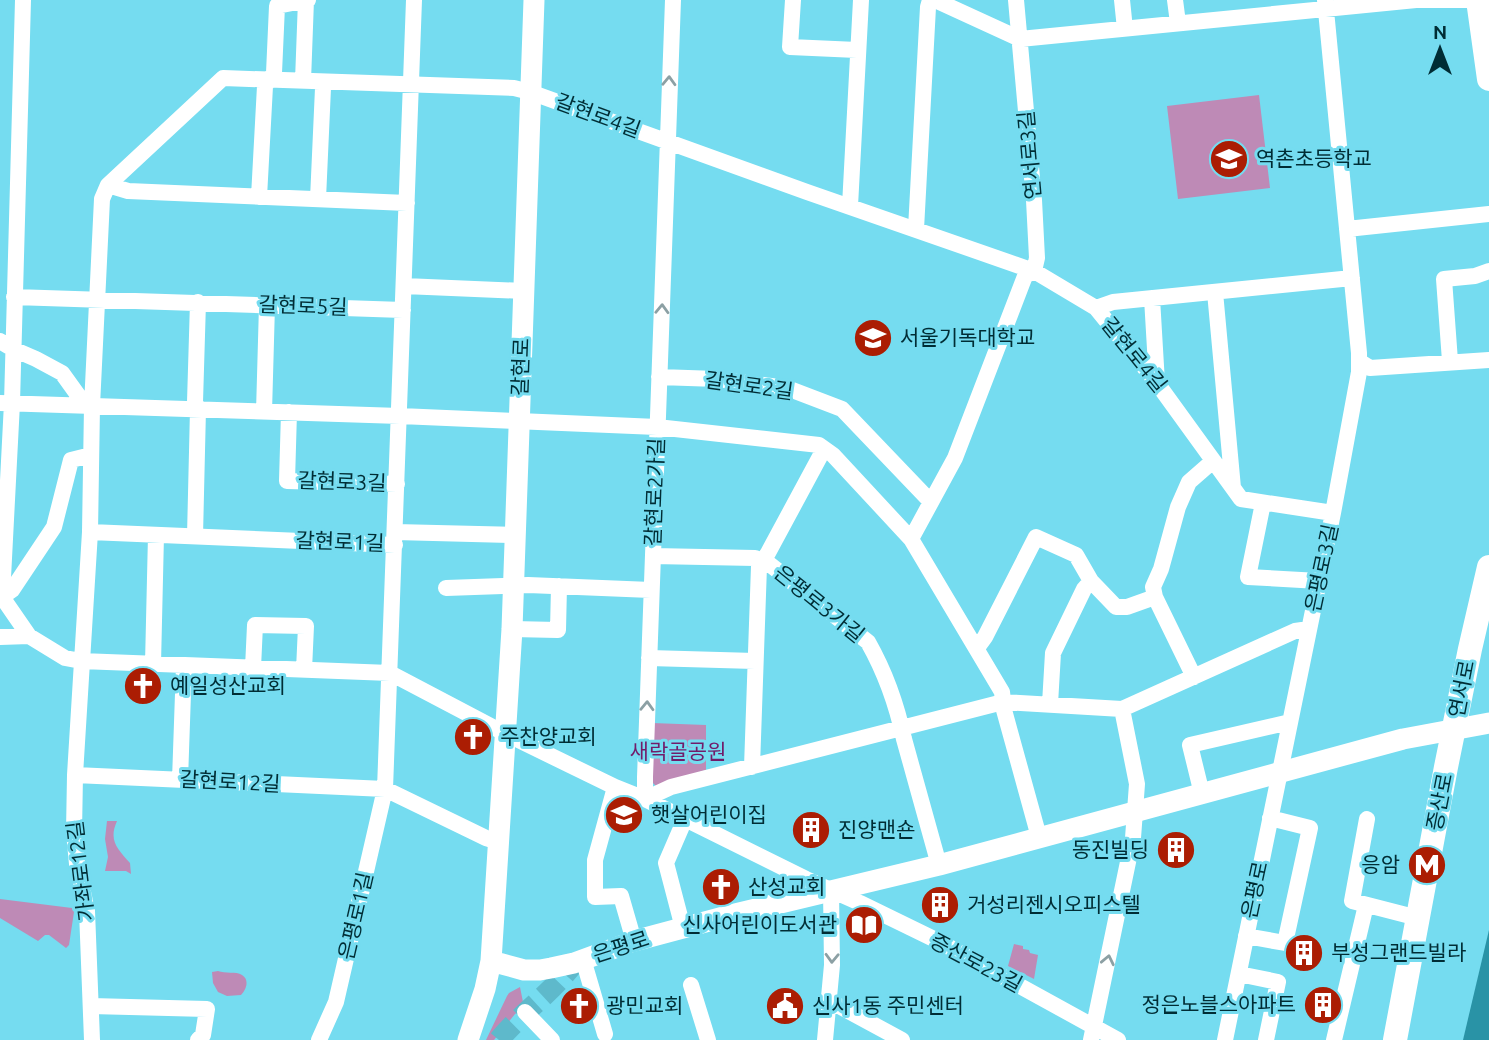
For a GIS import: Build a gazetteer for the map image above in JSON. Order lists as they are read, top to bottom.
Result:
{
  "streets": {
    "main road": [
      "갈현로",
      "연서로",
      "증산로",
      "은평로"
    ],
    "street": [
      "갈현로4길",
      "연서로3길",
      "갈현로5길",
      "갈현로2길",
      "갈현로3길",
      "갈현로2가길",
      "갈현로1길",
      "은평로3길",
      "은평로3가길",
      "갈현로12길",
      "가좌로12길",
      "은평로1길",
      "증산로23길"
    ]
  },
  "crossings": [
    ["갈현로4길", "연서로3길"],
    ["갈현로4길", "갈현로"],
    ["갈현로4길", "갈현로2길"],
    ["갈현로4길", "은평로3길"],
    ["갈현로5길", "갈현로3길"],
    ["갈현로", "은평로"],
    ["갈현로2가길", "은평로3가길"],
    ["갈현로1길", "갈현로12길"],
    ["갈현로1길", "은평로1길"],
    ["은평로3길", "은평로"],
    ["은평로3가길", "은평로"],
    ["연서로", "증산로"],
    ["연서로", "은평로"],
    ["갈현로12길", "가좌로12길"],
    ["갈현로12길", "은평로1길"],
    ["증산로", "은평로"],
    ["은평로", "증산로23길"]
  ],
  "parks": ["새락골공원"],
  "places": {
    "school or university": ["역촌초등학교", "서울기독대학교", "햇살어린이집"],
    "church": [
      "예일성산교회",
      "주찬양교회",
      "산성교회",
      "광민교회"
    ],
    "building": [
      "진양맨숀",
      "동진빌딩",
      "거성리젠시오피스텔",
      "부성그랜드빌라",
      "정은노블스아파트"
    ],
    "metro station": ["응암"],
    "library": ["신사어린이도서관"],
    "public building": ["신사1동 주민센터"]
  },
  "north": "top"
}
